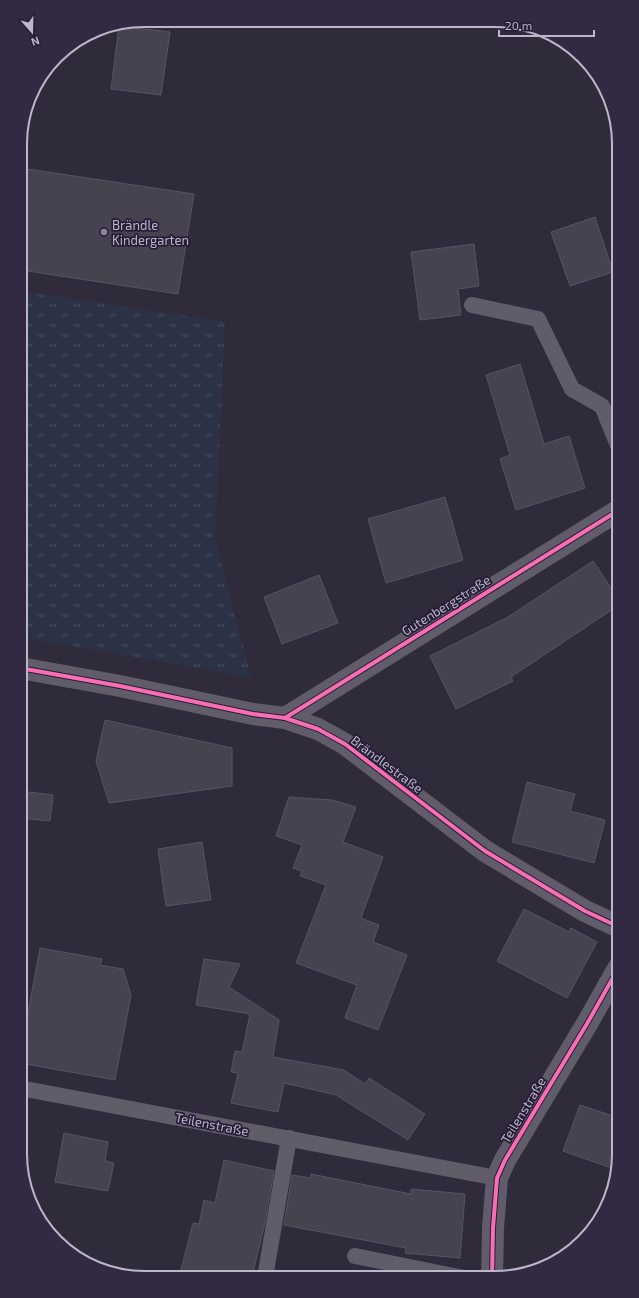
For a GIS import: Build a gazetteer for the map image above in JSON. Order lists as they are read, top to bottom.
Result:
{
  "streets": {
    "street": ["Gutenbergstraße", "Brändlestraße", "Teilenstraße"]
  },
  "crossings": [
    ["Gutenbergstraße", "Brändlestraße"]
  ],
  "places": ["Brändle Kindergarten"],
  "scale_bar": "20 m",
  "north": "bottom"
}
